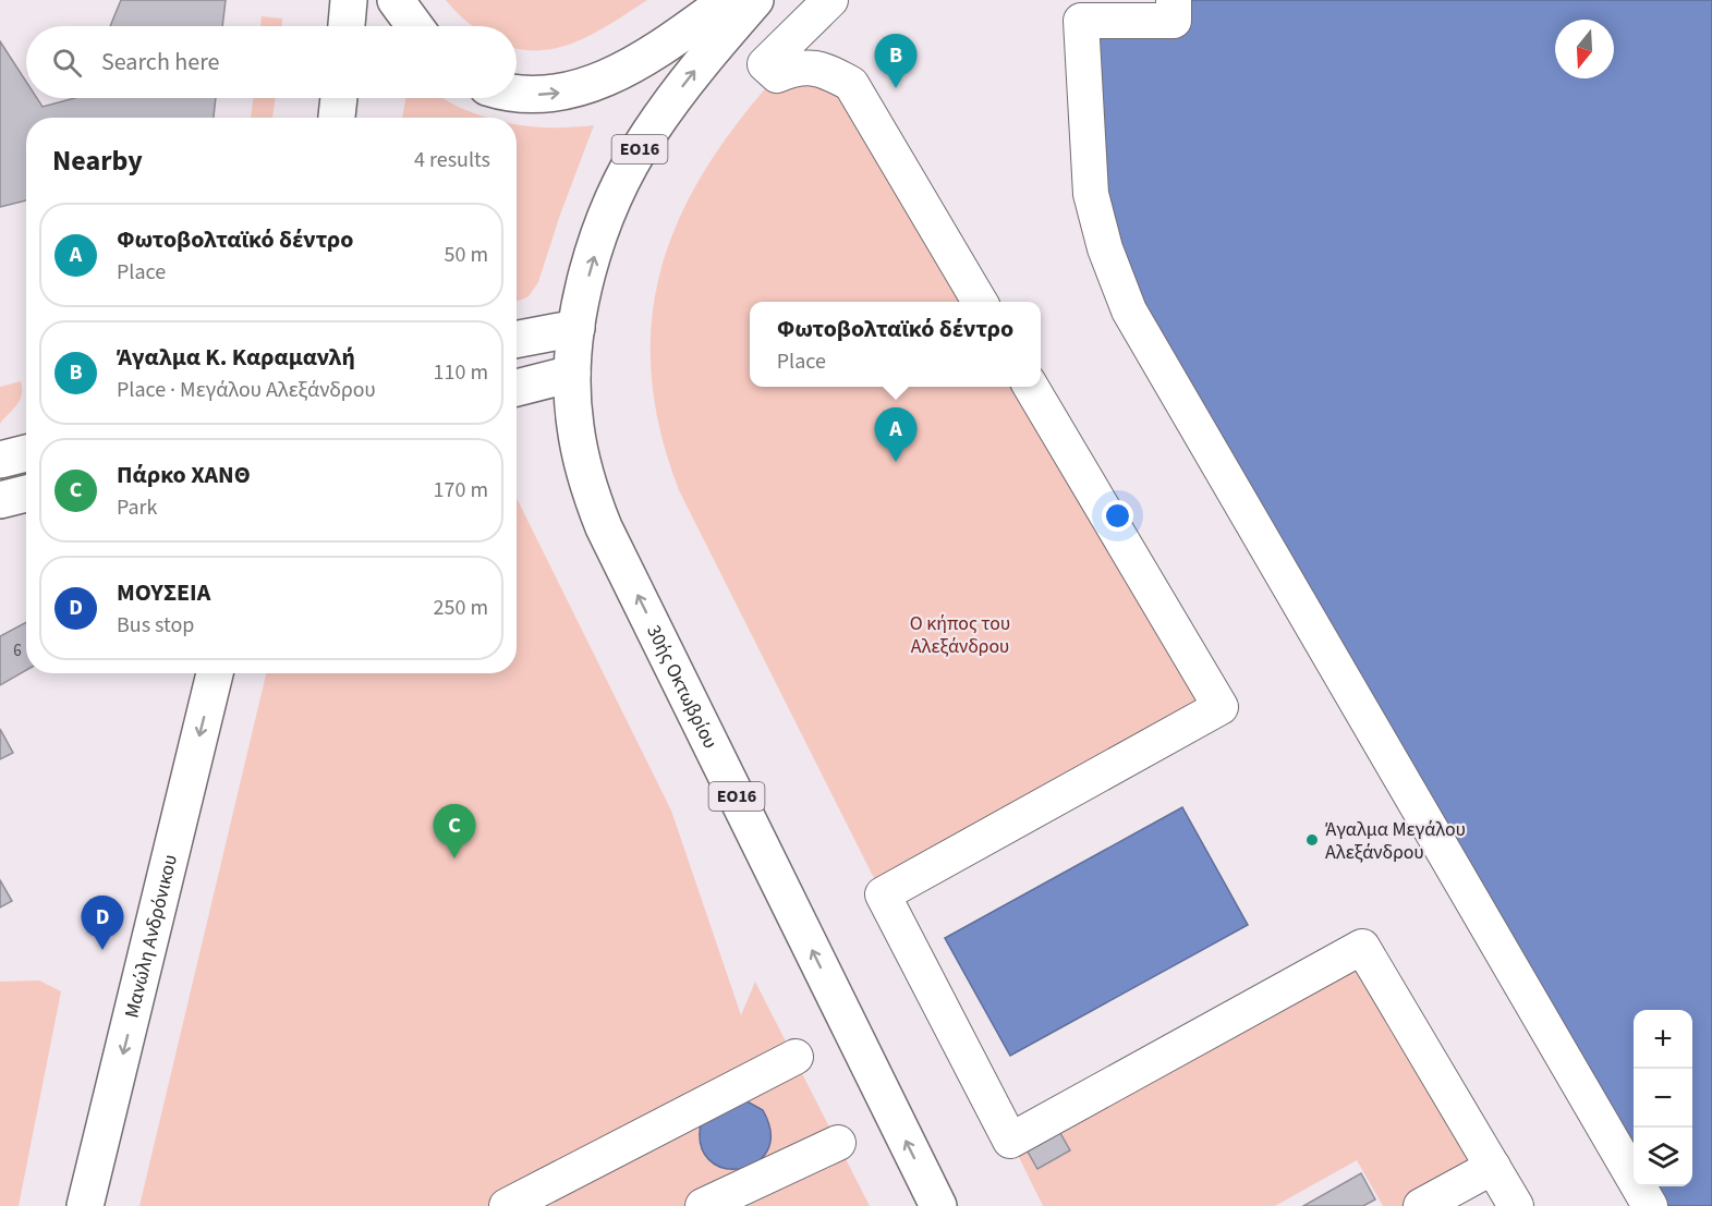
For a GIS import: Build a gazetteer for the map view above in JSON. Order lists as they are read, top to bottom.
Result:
{
  "streets": {
    "main road": ["ΕΟ16", "30ής Οκτωβρίου", "Μανώλη Ανδρόνικου"]
  },
  "crossings": [
    ["ΕΟ16", "30ής Οκτωβρίου"]
  ],
  "one_way": ["30ής Οκτωβρίου", "Μανώλη Ανδρόνικου"],
  "parks": ["Ο κήπος του Αλεξάνδρου"],
  "places": ["Άγαλμα Μεγάλου Αλεξάνδρου"],
  "house_numbers": ["6"],
  "north": "bottom",
  "page": {
    "search": "Search here",
    "pins": [
      "B",
      "A",
      "C",
      "D"
    ],
    "heading": ["Nearby", "4 results"],
    "list": [
      {
        "mark": "A",
        "name": "Φωτοβολταϊκό δέντρο",
        "note": "Place",
        "value": "50 m"
      },
      {
        "mark": "B",
        "name": "Άγαλμα Κ. Καραμανλή",
        "note": "Place · Μεγάλου Αλεξάνδρου",
        "value": "110 m"
      },
      {
        "mark": "C",
        "name": "Πάρκο ΧΑΝΘ",
        "note": "Park",
        "value": "170 m"
      },
      {
        "mark": "D",
        "name": "ΜΟΥΣΕΙΑ",
        "note": "Bus stop",
        "value": "250 m"
      }
    ],
    "popup": ["Φωτοβολταϊκό δέντρο", "Place"],
    "map_buttons": ["+", "−"]
  }
}
